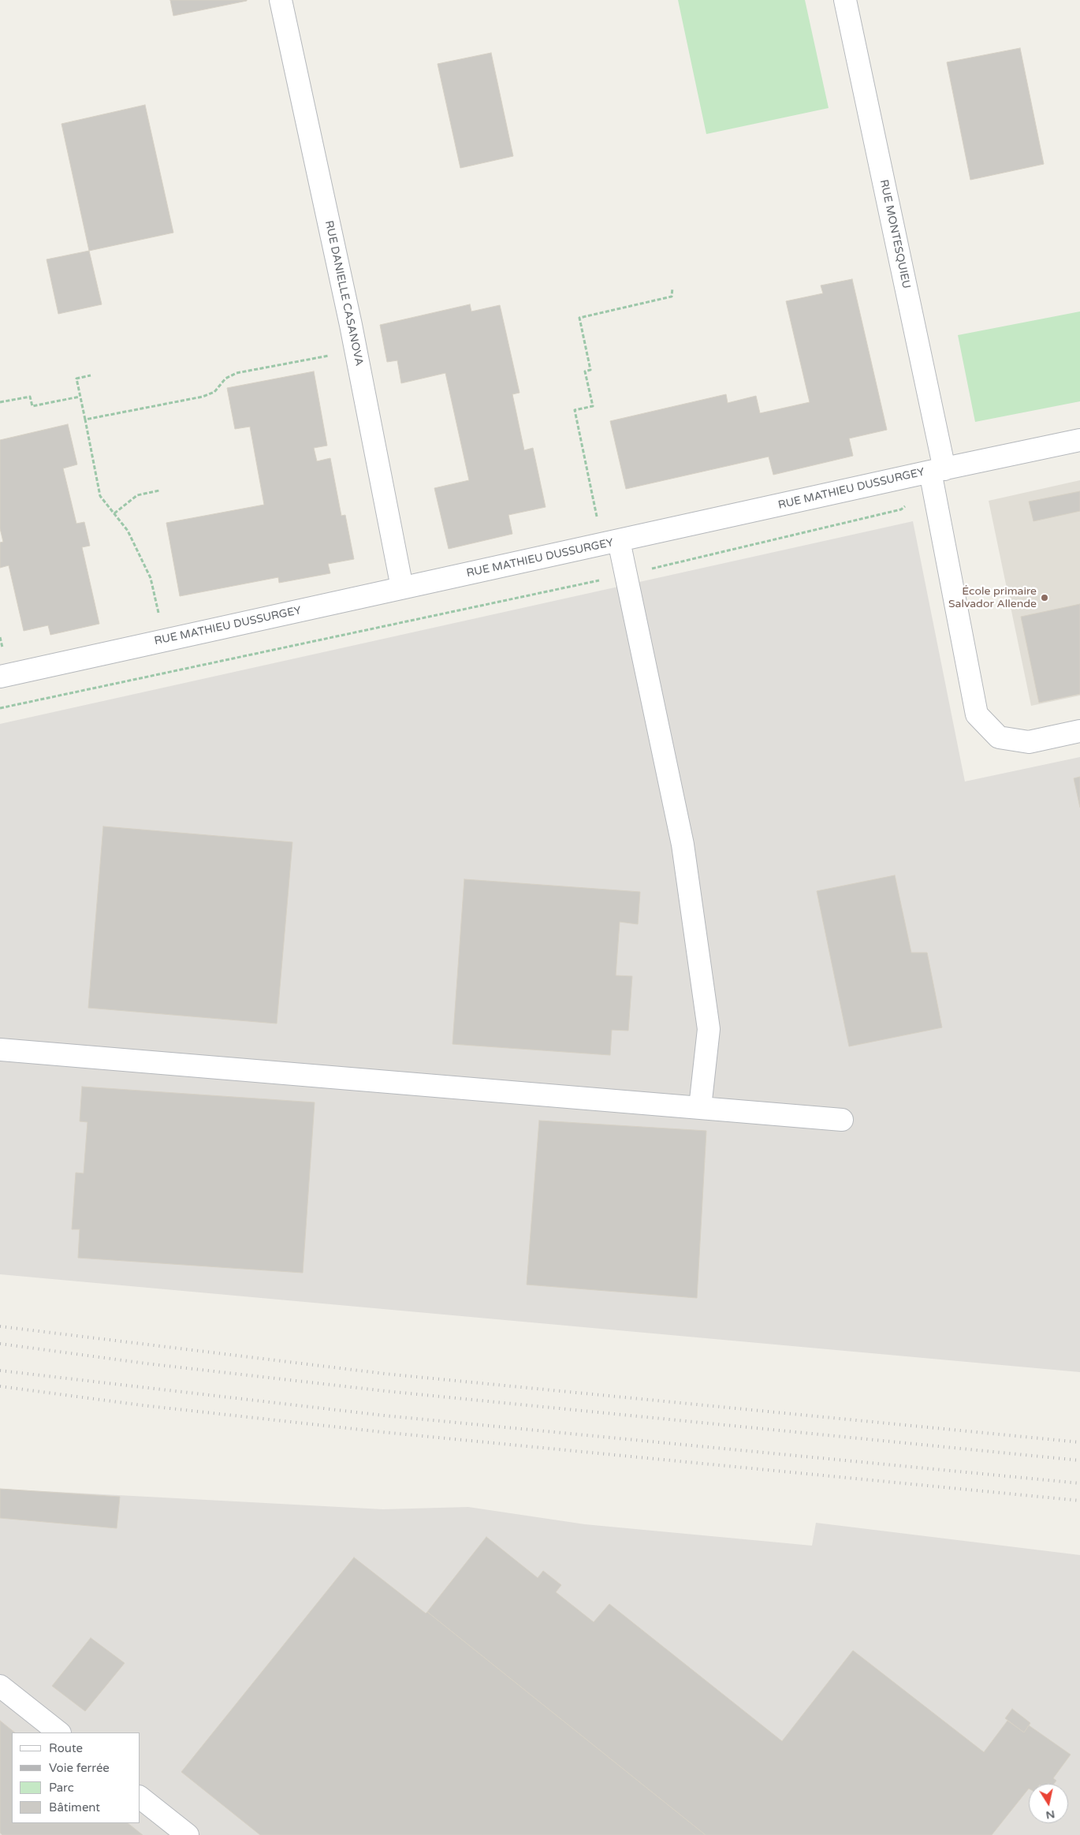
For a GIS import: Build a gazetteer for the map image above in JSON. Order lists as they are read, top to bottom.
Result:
{
  "streets": {
    "street": ["RUE MONTESQUIEU", "RUE DANIELLE CASANOVA", "RUE MATHIEU DUSSURGEY"]
  },
  "crossings": [
    ["RUE MONTESQUIEU", "RUE MATHIEU DUSSURGEY"],
    ["RUE DANIELLE CASANOVA", "RUE MATHIEU DUSSURGEY"]
  ],
  "places": ["École primaire Salvador Allende"],
  "legend": [
    "Route",
    "Voie ferrée",
    "Parc",
    "Bâtiment"
  ],
  "north": "bottom"
}
